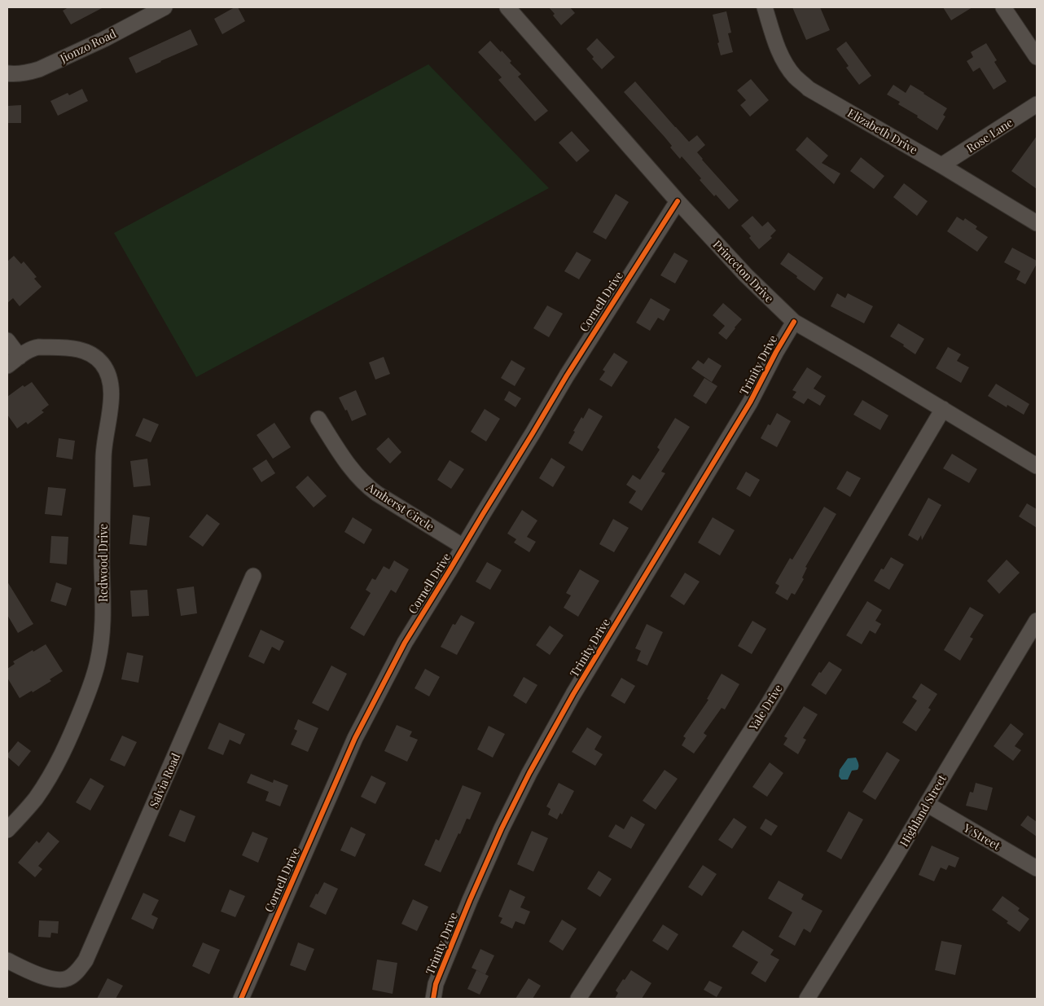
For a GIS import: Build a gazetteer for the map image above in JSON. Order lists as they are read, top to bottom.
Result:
{
  "streets": {
    "street": [
      "Jionzo Road",
      "Elizabeth Drive",
      "Rose Lane",
      "Princeton Drive",
      "Cornell Drive",
      "Trinity Drive",
      "Amherst Circle",
      "Redwood Drive",
      "Yale Drive",
      "Salvia Road",
      "Highland Street",
      "Y Street"
    ]
  },
  "crossings": [
    ["Elizabeth Drive", "Rose Lane"],
    ["Princeton Drive", "Cornell Drive"],
    ["Princeton Drive", "Trinity Drive"],
    ["Princeton Drive", "Yale Drive"],
    ["Cornell Drive", "Amherst Circle"],
    ["Highland Street", "Y Street"]
  ]
}
